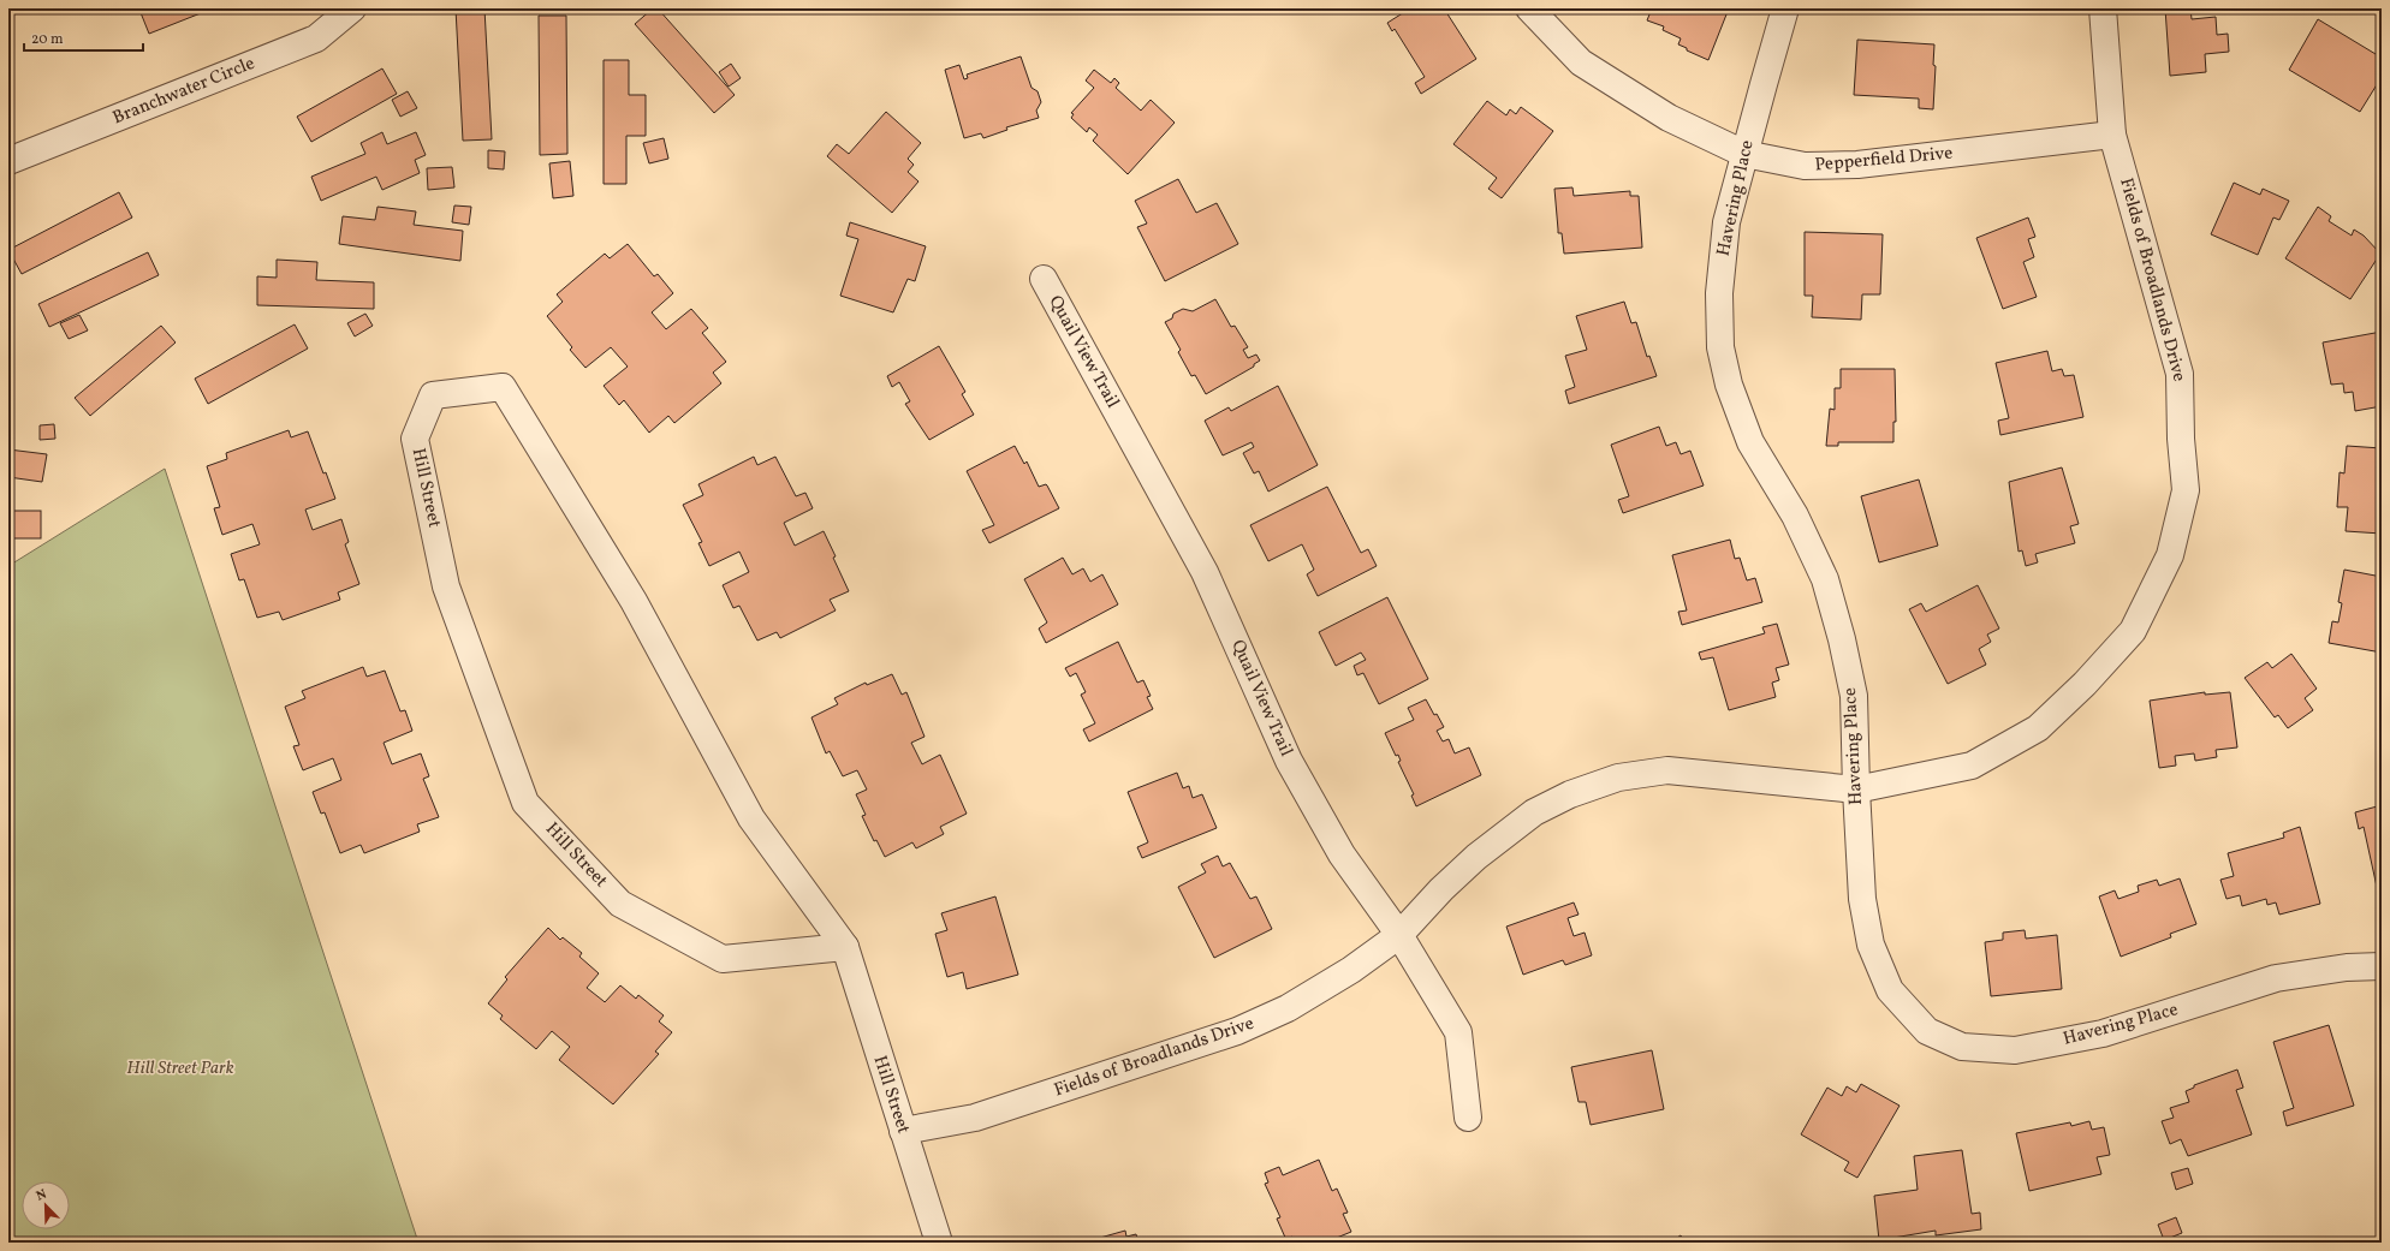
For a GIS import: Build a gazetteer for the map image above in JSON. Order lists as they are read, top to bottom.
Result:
{
  "streets": {
    "street": [
      "Branchwater Circle",
      "Pepperfield Drive",
      "Havering Place",
      "Fields of Broadlands Drive",
      "Quail View Trail",
      "Hill Street"
    ]
  },
  "crossings": [
    ["Pepperfield Drive", "Havering Place"],
    ["Pepperfield Drive", "Fields of Broadlands Drive"],
    ["Havering Place", "Fields of Broadlands Drive"],
    ["Fields of Broadlands Drive", "Quail View Trail"],
    ["Fields of Broadlands Drive", "Hill Street"]
  ],
  "parks": ["Hill Street Park"],
  "scale_bar": "20 m",
  "north": "top left"
}
